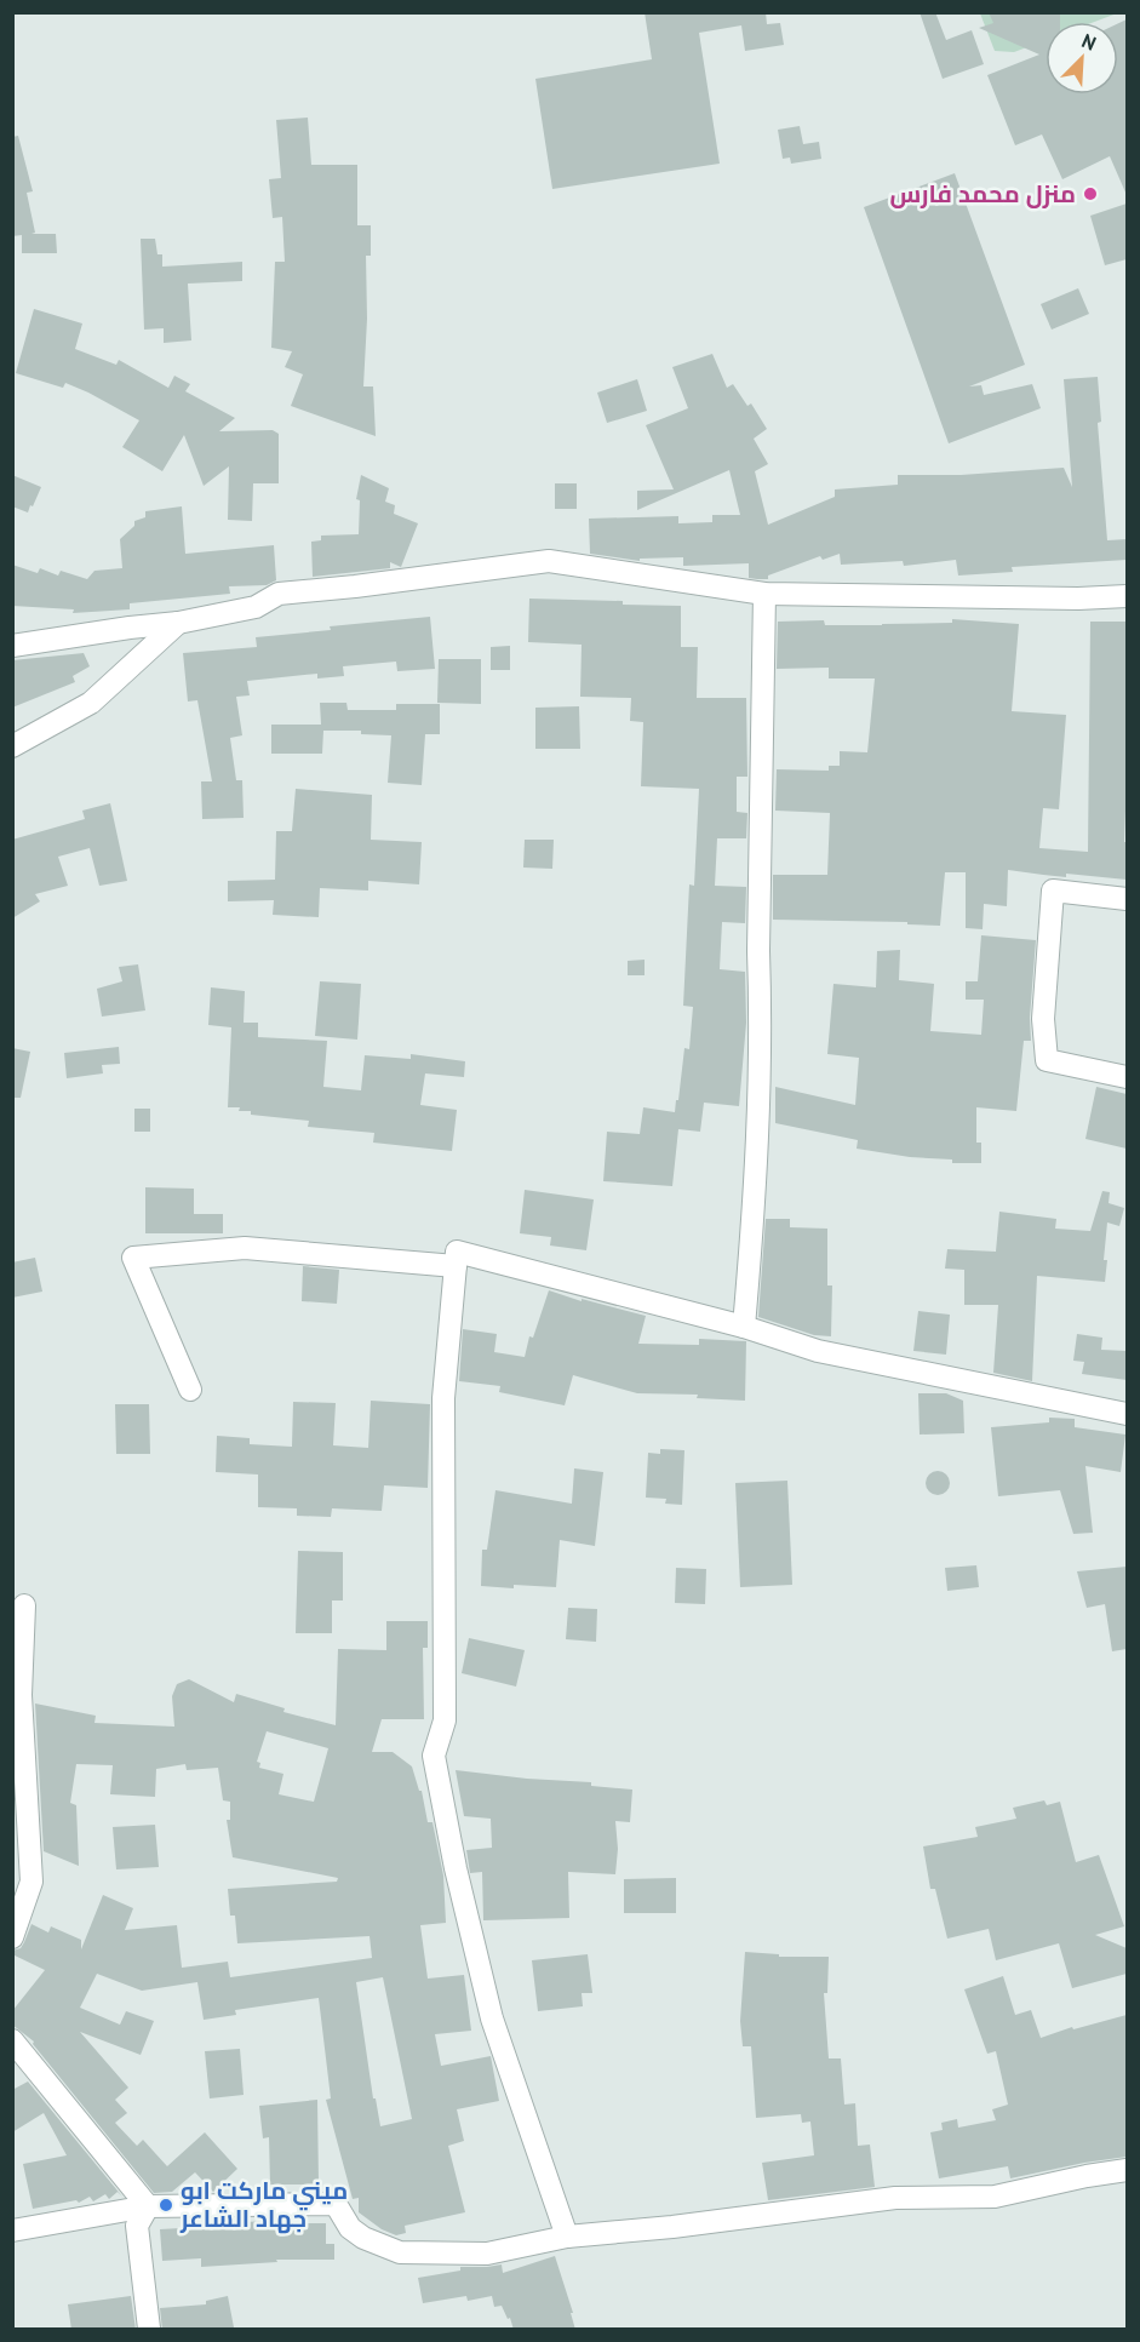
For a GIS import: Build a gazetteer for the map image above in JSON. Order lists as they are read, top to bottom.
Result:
{
  "places": ["منزل محمد فارس", "ميني ماركت ابو جهاد الشاعر"],
  "north": "top right"
}
